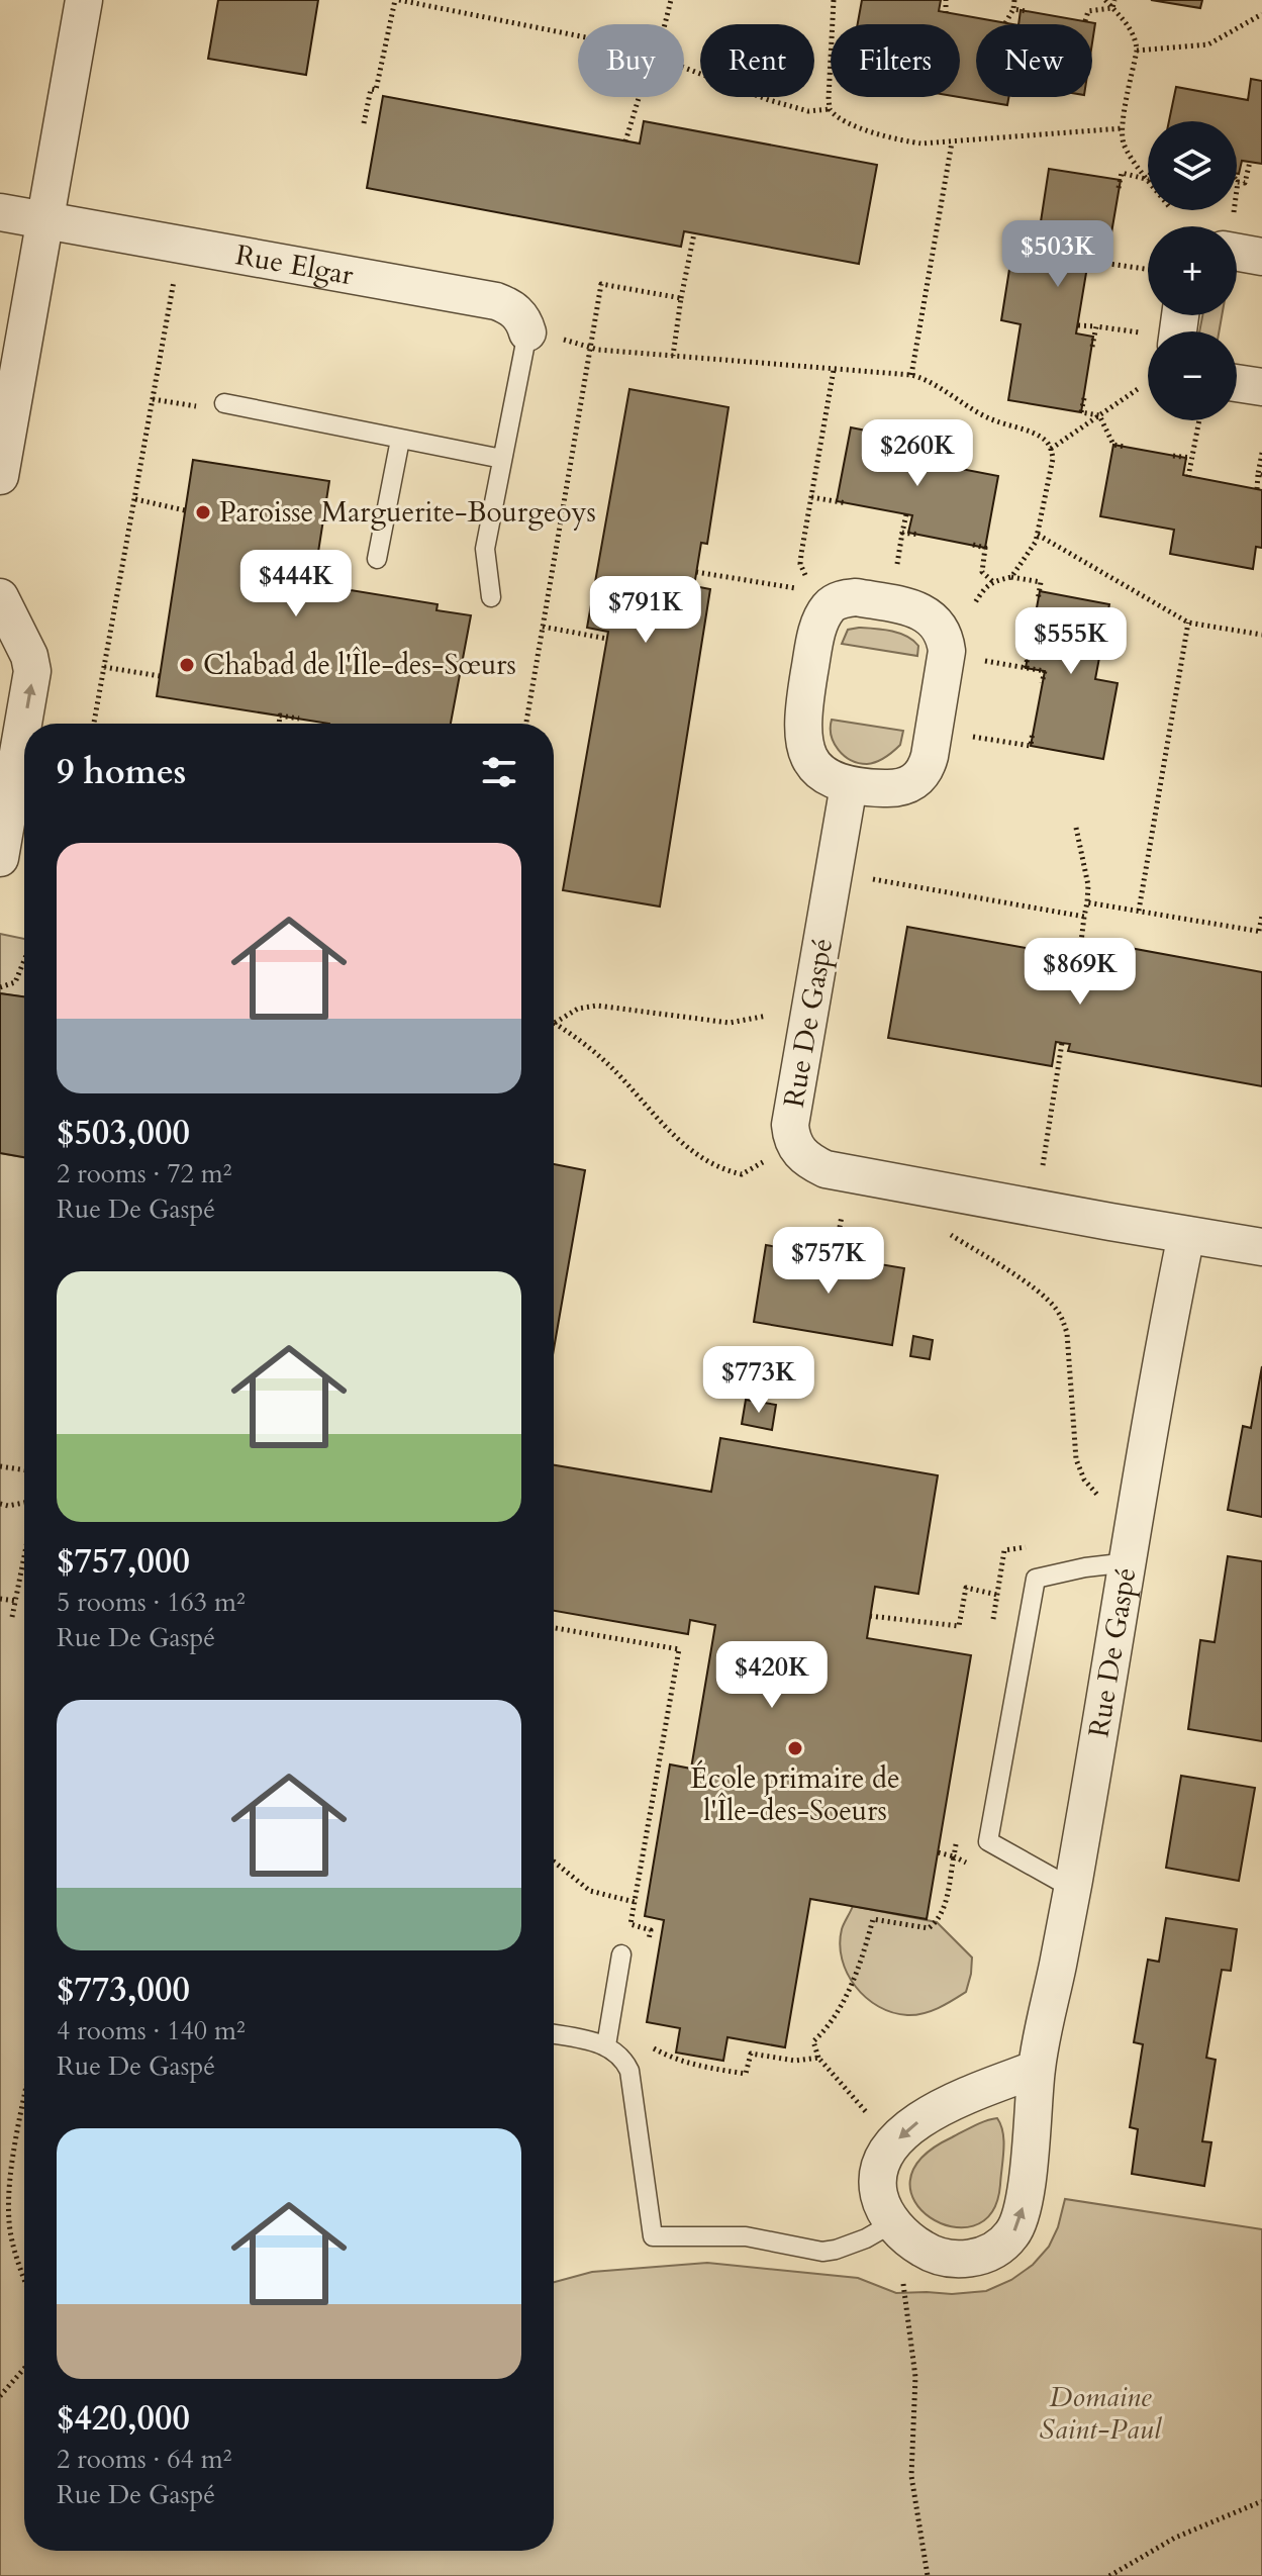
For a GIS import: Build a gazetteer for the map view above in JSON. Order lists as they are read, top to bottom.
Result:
{
  "streets": {
    "street": ["Rue Elgar", "Rue De Gaspé"]
  },
  "parks": ["Domaine Saint-Paul"],
  "places": ["Paroisse Marguerite-Bourgeoys", "Chabad de l'Île-des-Sœurs", "École primaire de l'Île-des-Soeurs"],
  "page": {
    "chip": [
      "Buy",
      "Rent",
      "Filters",
      "New"
    ],
    "map_buttons": ["+", "−"],
    "price": [
      "$503K",
      "$260K",
      "$444K",
      "$791K",
      "$555K",
      "$869K",
      "$757K",
      "$773K",
      "$420K"
    ],
    "heading": "9 homes",
    "list": [
      {
        "name": "$503,000",
        "note": "2 rooms · 72 m² · Rue De Gaspé"
      },
      {
        "name": "$757,000",
        "note": "5 rooms · 163 m² · Rue De Gaspé"
      },
      {
        "name": "$773,000",
        "note": "4 rooms · 140 m² · Rue De Gaspé"
      },
      {
        "name": "$420,000",
        "note": "2 rooms · 64 m² · Rue De Gaspé"
      }
    ]
  }
}
